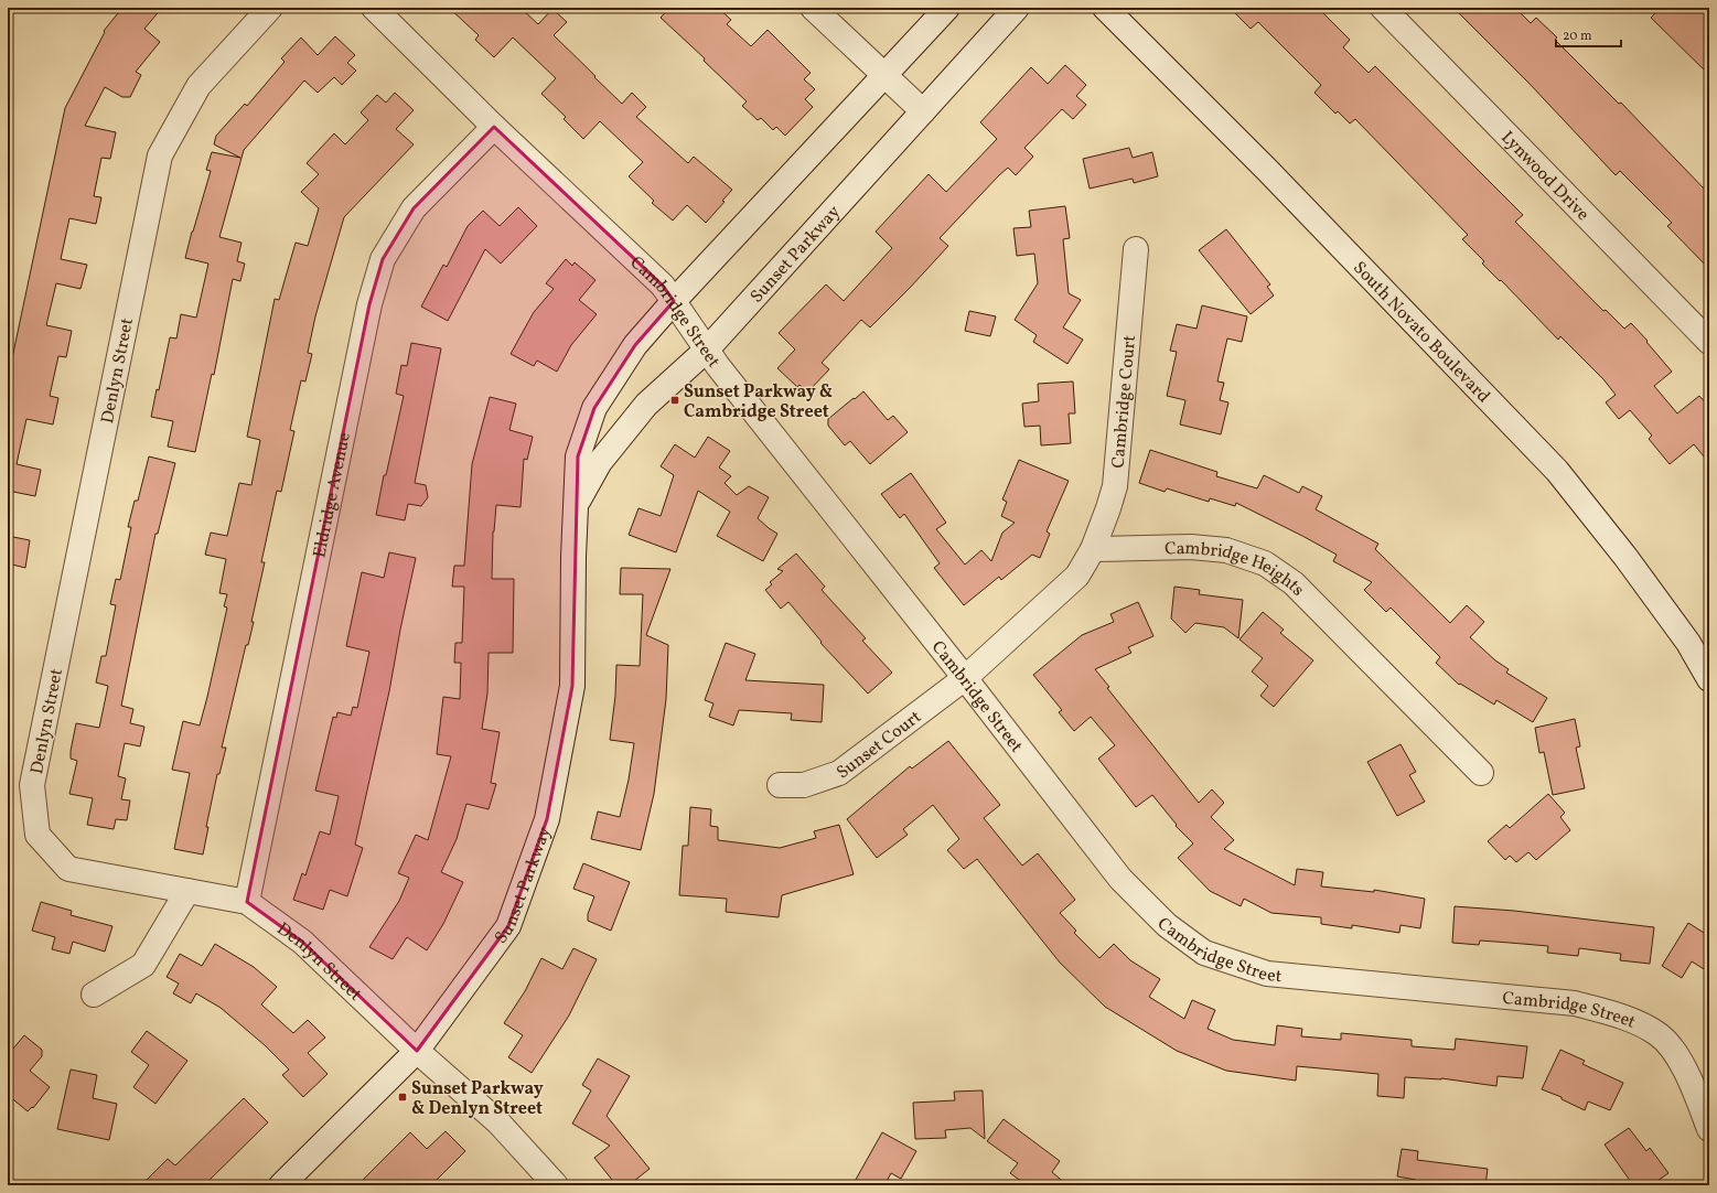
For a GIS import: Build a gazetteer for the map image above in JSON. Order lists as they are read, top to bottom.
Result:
{
  "streets": {
    "street": [
      "Lynwood Drive",
      "Sunset Parkway",
      "Cambridge Street",
      "South Novato Boulevard",
      "Denlyn Street",
      "Cambridge Court",
      "Eldridge Avenue",
      "Cambridge Heights",
      "Sunset Court"
    ]
  },
  "crossings": [
    ["Sunset Parkway", "Cambridge Street"],
    ["Sunset Parkway", "Denlyn Street"],
    ["Cambridge Street", "Eldridge Avenue"],
    ["Cambridge Street", "Sunset Court"],
    ["Denlyn Street", "Eldridge Avenue"],
    ["Cambridge Court", "Cambridge Heights"]
  ],
  "places": {
    "transit": ["Sunset Parkway & Cambridge Street", "Sunset Parkway & Denlyn Street"]
  },
  "scale_bar": "20 m"
}
